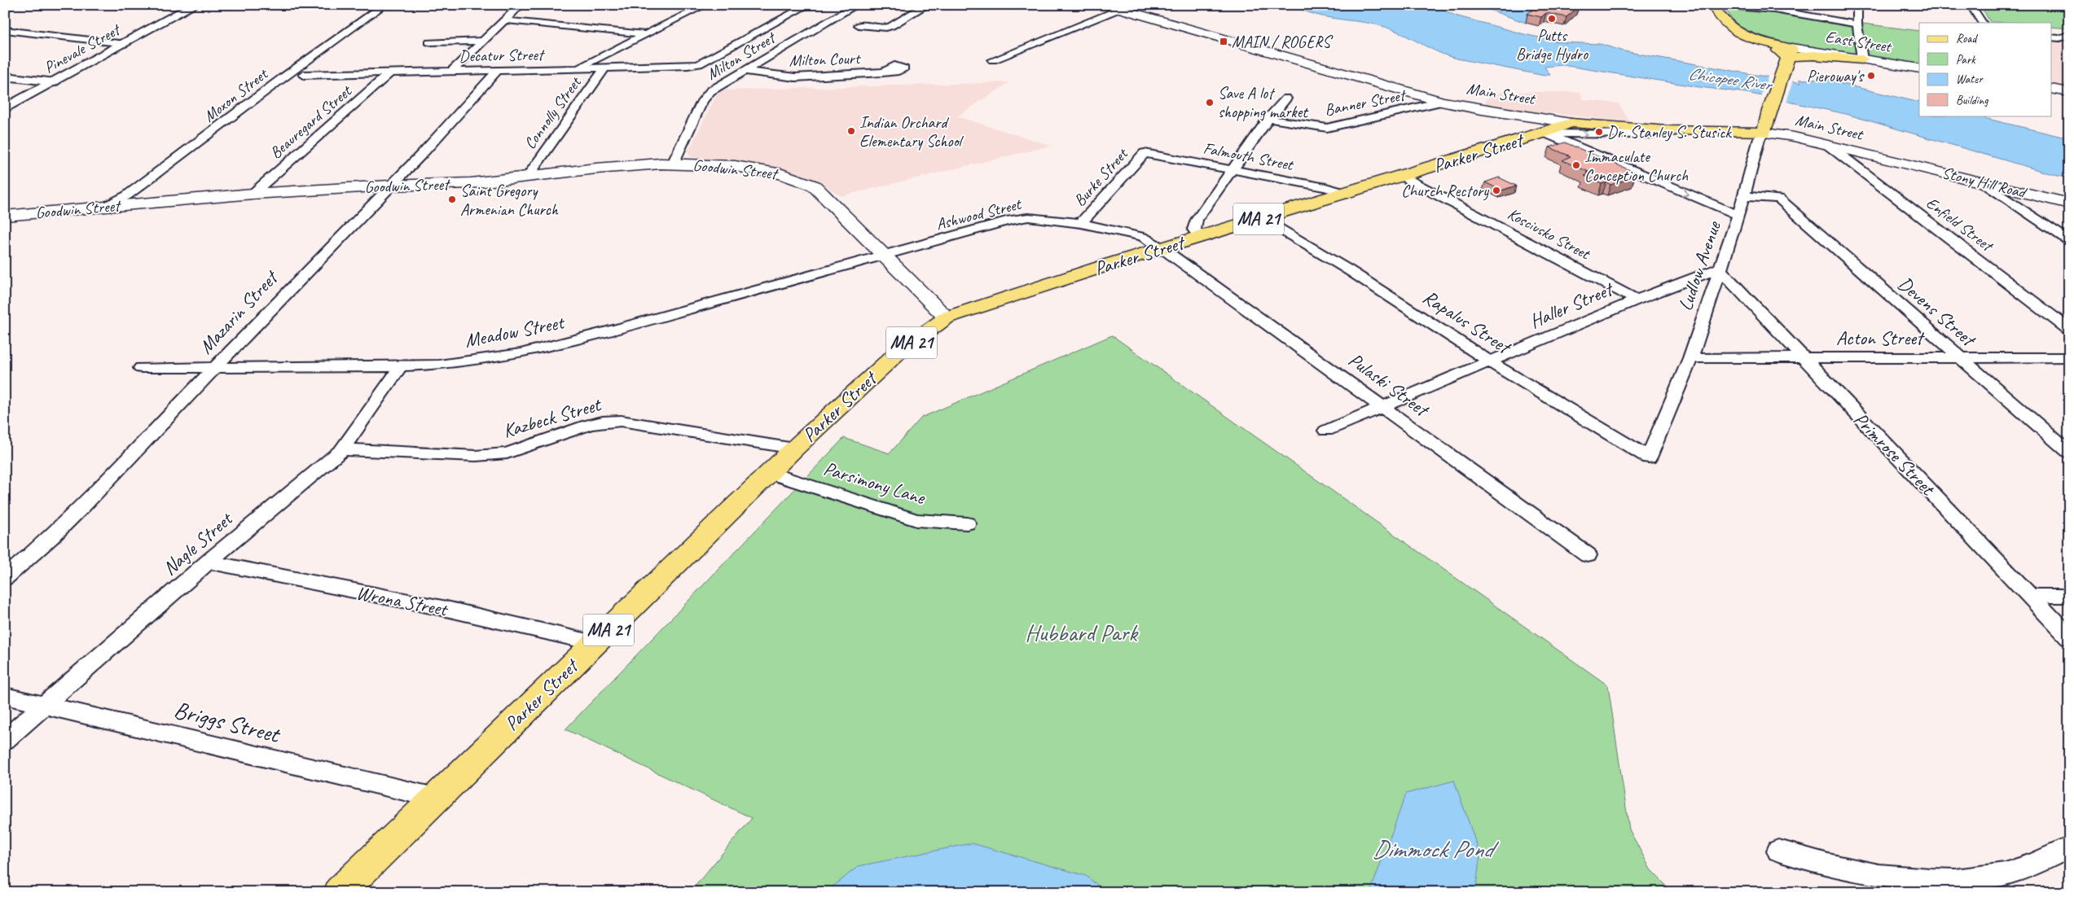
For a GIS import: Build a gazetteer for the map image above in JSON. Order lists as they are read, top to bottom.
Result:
{
  "streets": {
    "main road": [
      "East Street",
      "Main Street",
      "Parker Street",
      "Goodwin Street",
      "Stony Hill Road",
      "MA 21",
      "Ludlow Avenue"
    ],
    "street": [
      "Pinevale Street",
      "Decatur Street",
      "Milton Street",
      "Milton Court",
      "Moxon Street",
      "Banner Street",
      "Connolly Street",
      "Beauregard Street",
      "Falmouth Street",
      "Burke Street",
      "Ashwood Street",
      "Enfield Street",
      "Kosciusko Street",
      "Haller Street",
      "Devens Street",
      "Mazarin Street",
      "Rapalus Street",
      "Meadow Street",
      "Acton Street",
      "Pulaski Street",
      "Kazbeck Street",
      "Primrose Street",
      "Parsimony Lane",
      "Nagle Street",
      "Wrona Street",
      "Briggs Street"
    ]
  },
  "crossings": [
    ["Decatur Street", "Connolly Street"],
    ["Decatur Street", "Beauregard Street"],
    ["Decatur Street", "Mazarin Street"],
    ["Milton Street", "Milton Court"],
    ["Milton Street", "Goodwin Street"],
    ["Main Street", "Banner Street"],
    ["Main Street", "Parker Street"],
    ["Main Street", "Stony Hill Road"],
    ["Main Street", "Enfield Street"],
    ["Main Street", "Ludlow Avenue"],
    ["Moxon Street", "Goodwin Street"],
    ["Connolly Street", "Goodwin Street"],
    ["Beauregard Street", "Goodwin Street"],
    ["Parker Street", "Falmouth Street"],
    ["Parker Street", "Goodwin Street"],
    ["Parker Street", "Ashwood Street"],
    ["Parker Street", "Kosciusko Street"],
    ["Parker Street", "Rapalus Street"],
    ["Parker Street", "Pulaski Street"],
    ["Parker Street", "Kazbeck Street"],
    ["Parker Street", "Parsimony Lane"],
    ["Parker Street", "Wrona Street"],
    ["Parker Street", "Briggs Street"],
    ["Falmouth Street", "Burke Street"],
    ["Goodwin Street", "Ashwood Street"],
    ["Goodwin Street", "Mazarin Street"],
    ["Goodwin Street", "Meadow Street"],
    ["Burke Street", "Ashwood Street"],
    ["Ashwood Street", "Meadow Street"],
    ["Ashwood Street", "Pulaski Street"],
    ["Kosciusko Street", "Haller Street"],
    ["Ludlow Avenue", "Haller Street"],
    ["Ludlow Avenue", "Devens Street"],
    ["Ludlow Avenue", "Rapalus Street"],
    ["Ludlow Avenue", "Acton Street"],
    ["Ludlow Avenue", "Primrose Street"],
    ["Haller Street", "Rapalus Street"],
    ["Haller Street", "Pulaski Street"],
    ["Haller Street", "Primrose Street"],
    ["Devens Street", "Acton Street"],
    ["Mazarin Street", "Meadow Street"],
    ["Meadow Street", "Nagle Street"],
    ["Acton Street", "Primrose Street"],
    ["Kazbeck Street", "Nagle Street"],
    ["Nagle Street", "Wrona Street"],
    ["Nagle Street", "Briggs Street"]
  ],
  "water": ["Chicopee River", "Dimmock Pond"],
  "parks": ["Hubbard Park"],
  "places": {
    "other": [
      "Putts Bridge Hydro",
      "Pieroway's",
      "Save A lot shopping market",
      "Indian Orchard Elementary School",
      "Dr. Stanley S. Stusick",
      "Immaculate Conception Church",
      "Church Rectory",
      "Saint Gregory Armenian Church"
    ],
    "transit": ["MAIN / ROGERS"]
  },
  "legend": [
    "Road",
    "Park",
    "Water",
    "Building"
  ]
}
